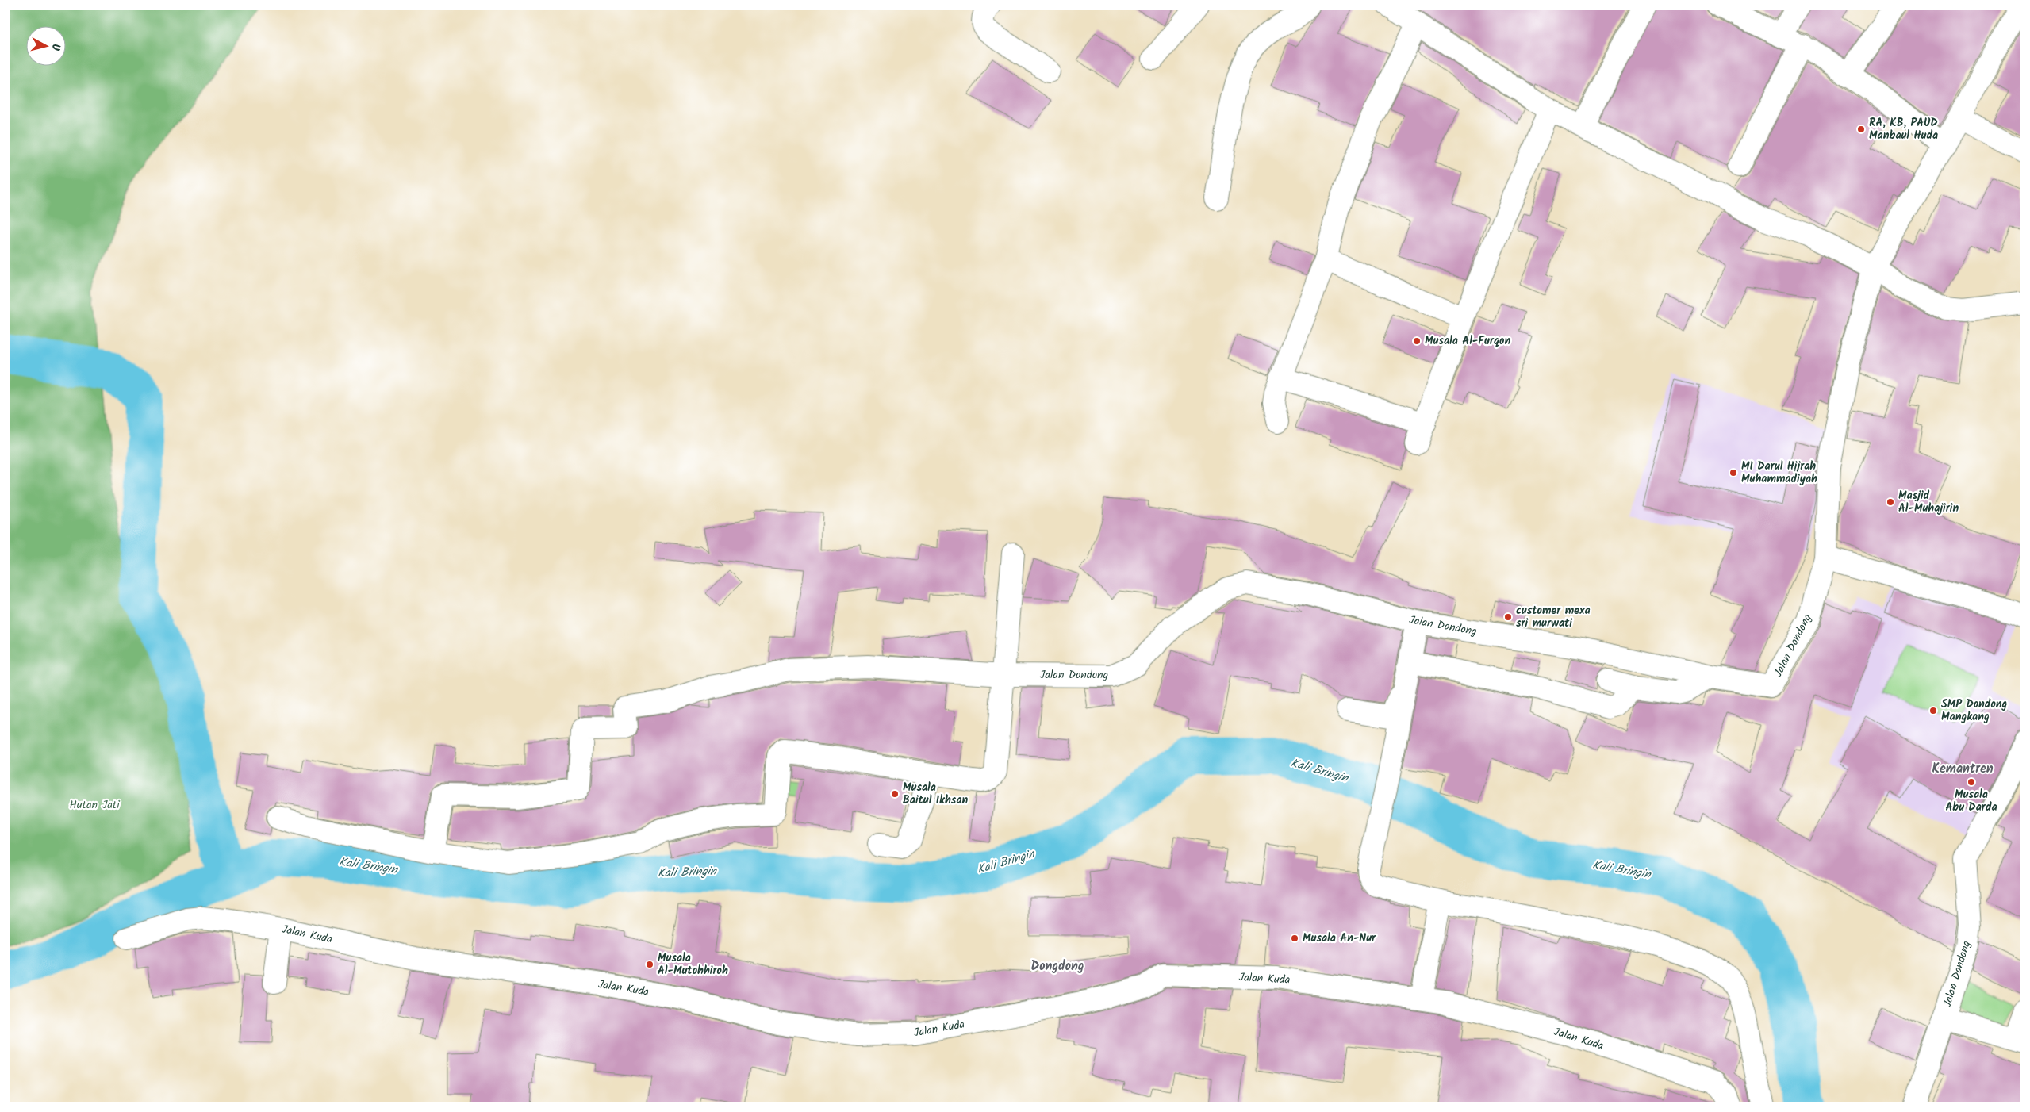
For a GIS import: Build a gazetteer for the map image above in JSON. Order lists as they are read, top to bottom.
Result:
{
  "streets": {
    "street": ["Jalan Dondong", "Jalan Kuda"]
  },
  "districts": ["Kemantren", "Dongdong"],
  "water": ["Kali Bringin"],
  "parks": ["Hutan Jati"],
  "places": [
    "RA, KB, PAUD Manbaul Huda",
    "Musala Al-Furqon",
    "MI Darul Hijrah Muhammadiyah",
    "Masjid Al-Muhajirin",
    "customer mexa sri murwati",
    "SMP Dondong Mangkang",
    "Musala Abu Darda",
    "Musala Baitul Ikhsan",
    "Musala An-Nur",
    "Musala Al-Mutohhiroh"
  ],
  "north": "right"
}
